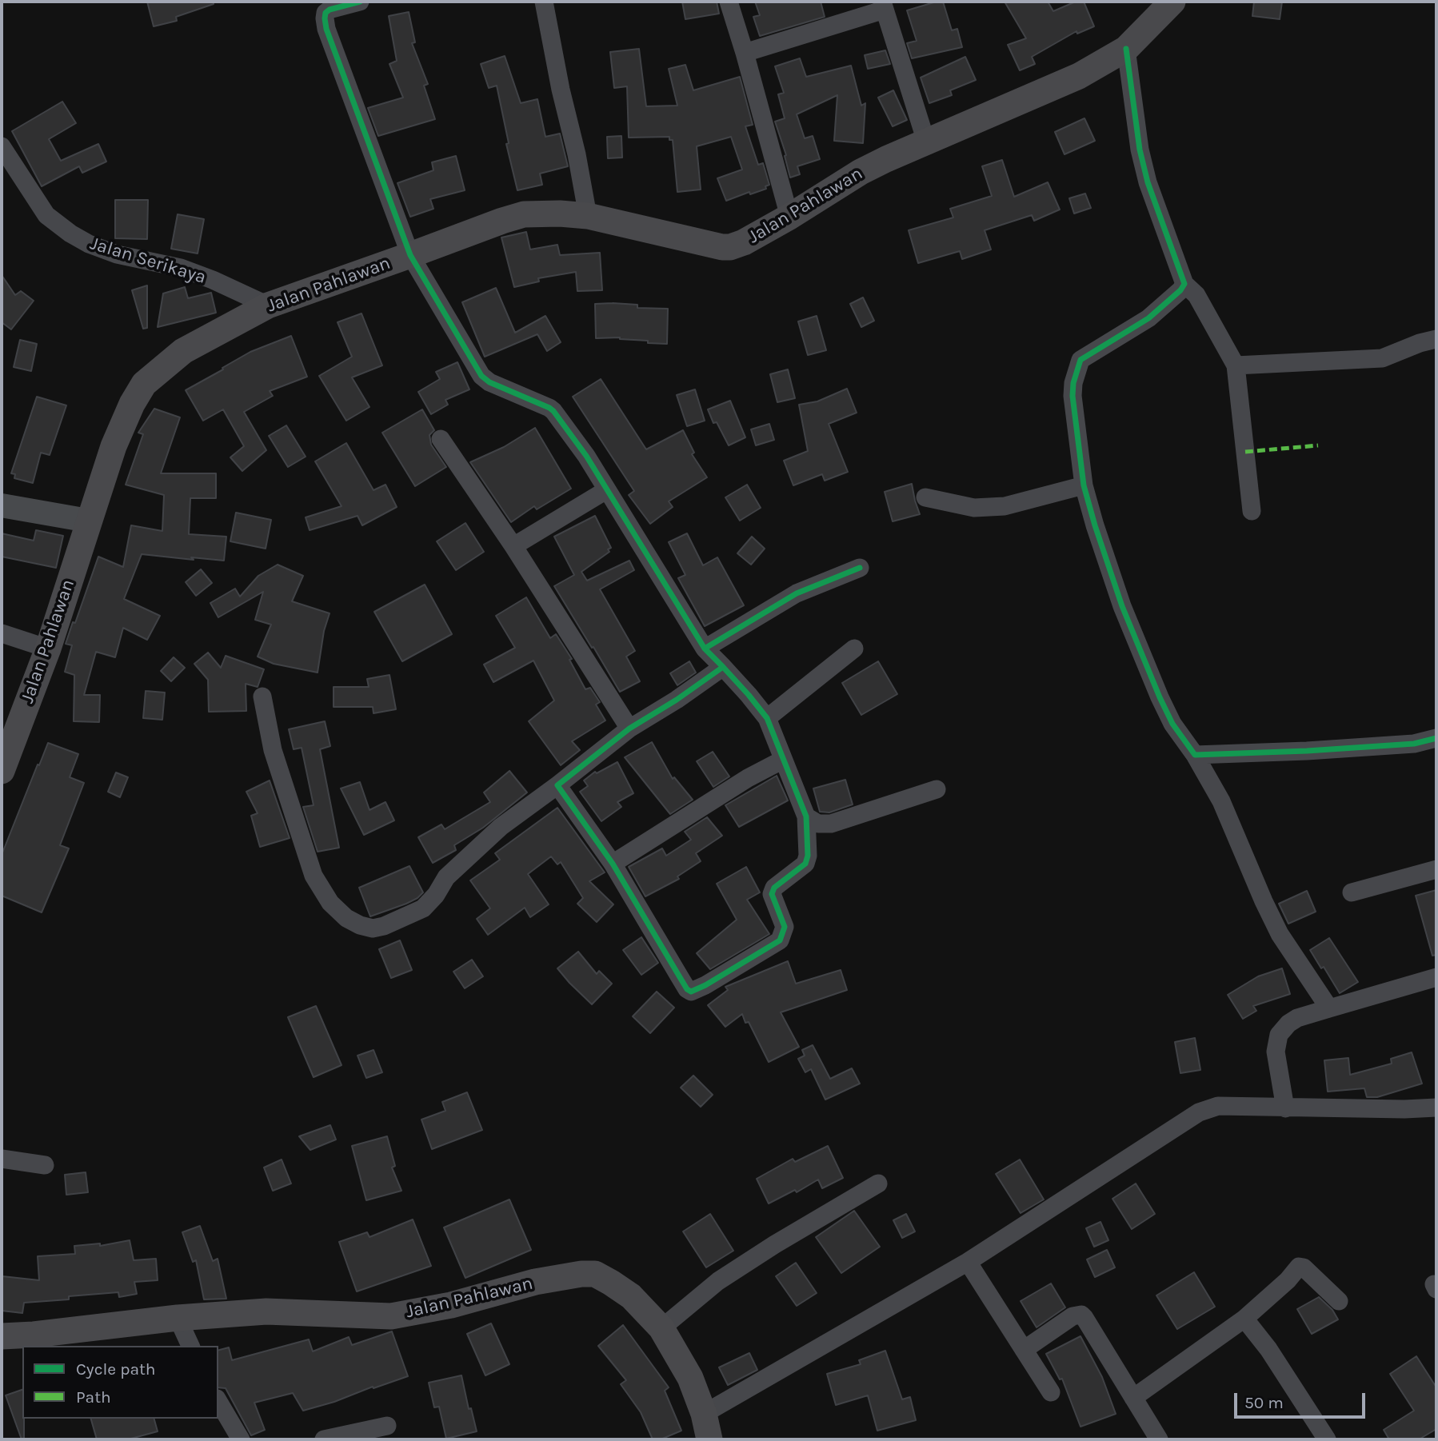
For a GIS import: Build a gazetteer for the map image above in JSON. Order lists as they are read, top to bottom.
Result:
{
  "streets": {
    "highway": ["Jalan Pahlawan"],
    "street": ["Jalan Serikaya"]
  },
  "crossings": [
    ["Jalan Pahlawan", "Jalan Serikaya"]
  ],
  "legend": ["Cycle path", "Path"],
  "scale_bar": "50 m"
}
